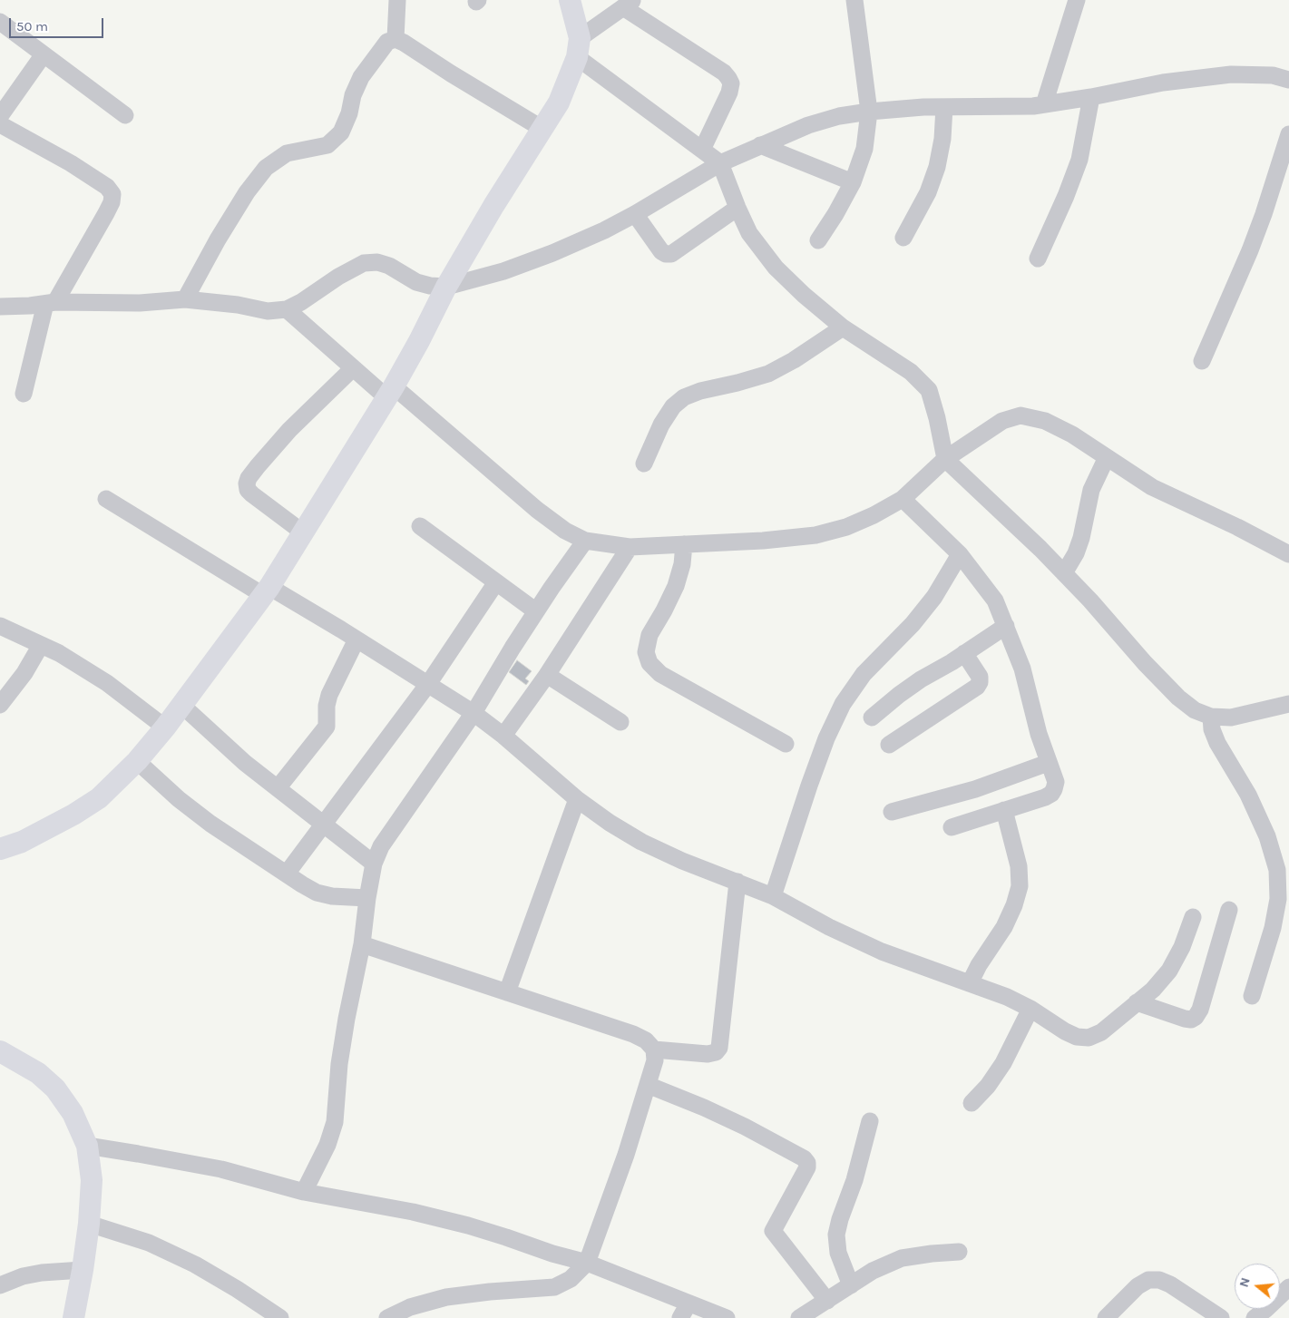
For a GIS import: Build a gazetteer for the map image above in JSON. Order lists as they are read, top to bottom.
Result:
{
  "scale_bar": "50 m",
  "north": "left"
}
